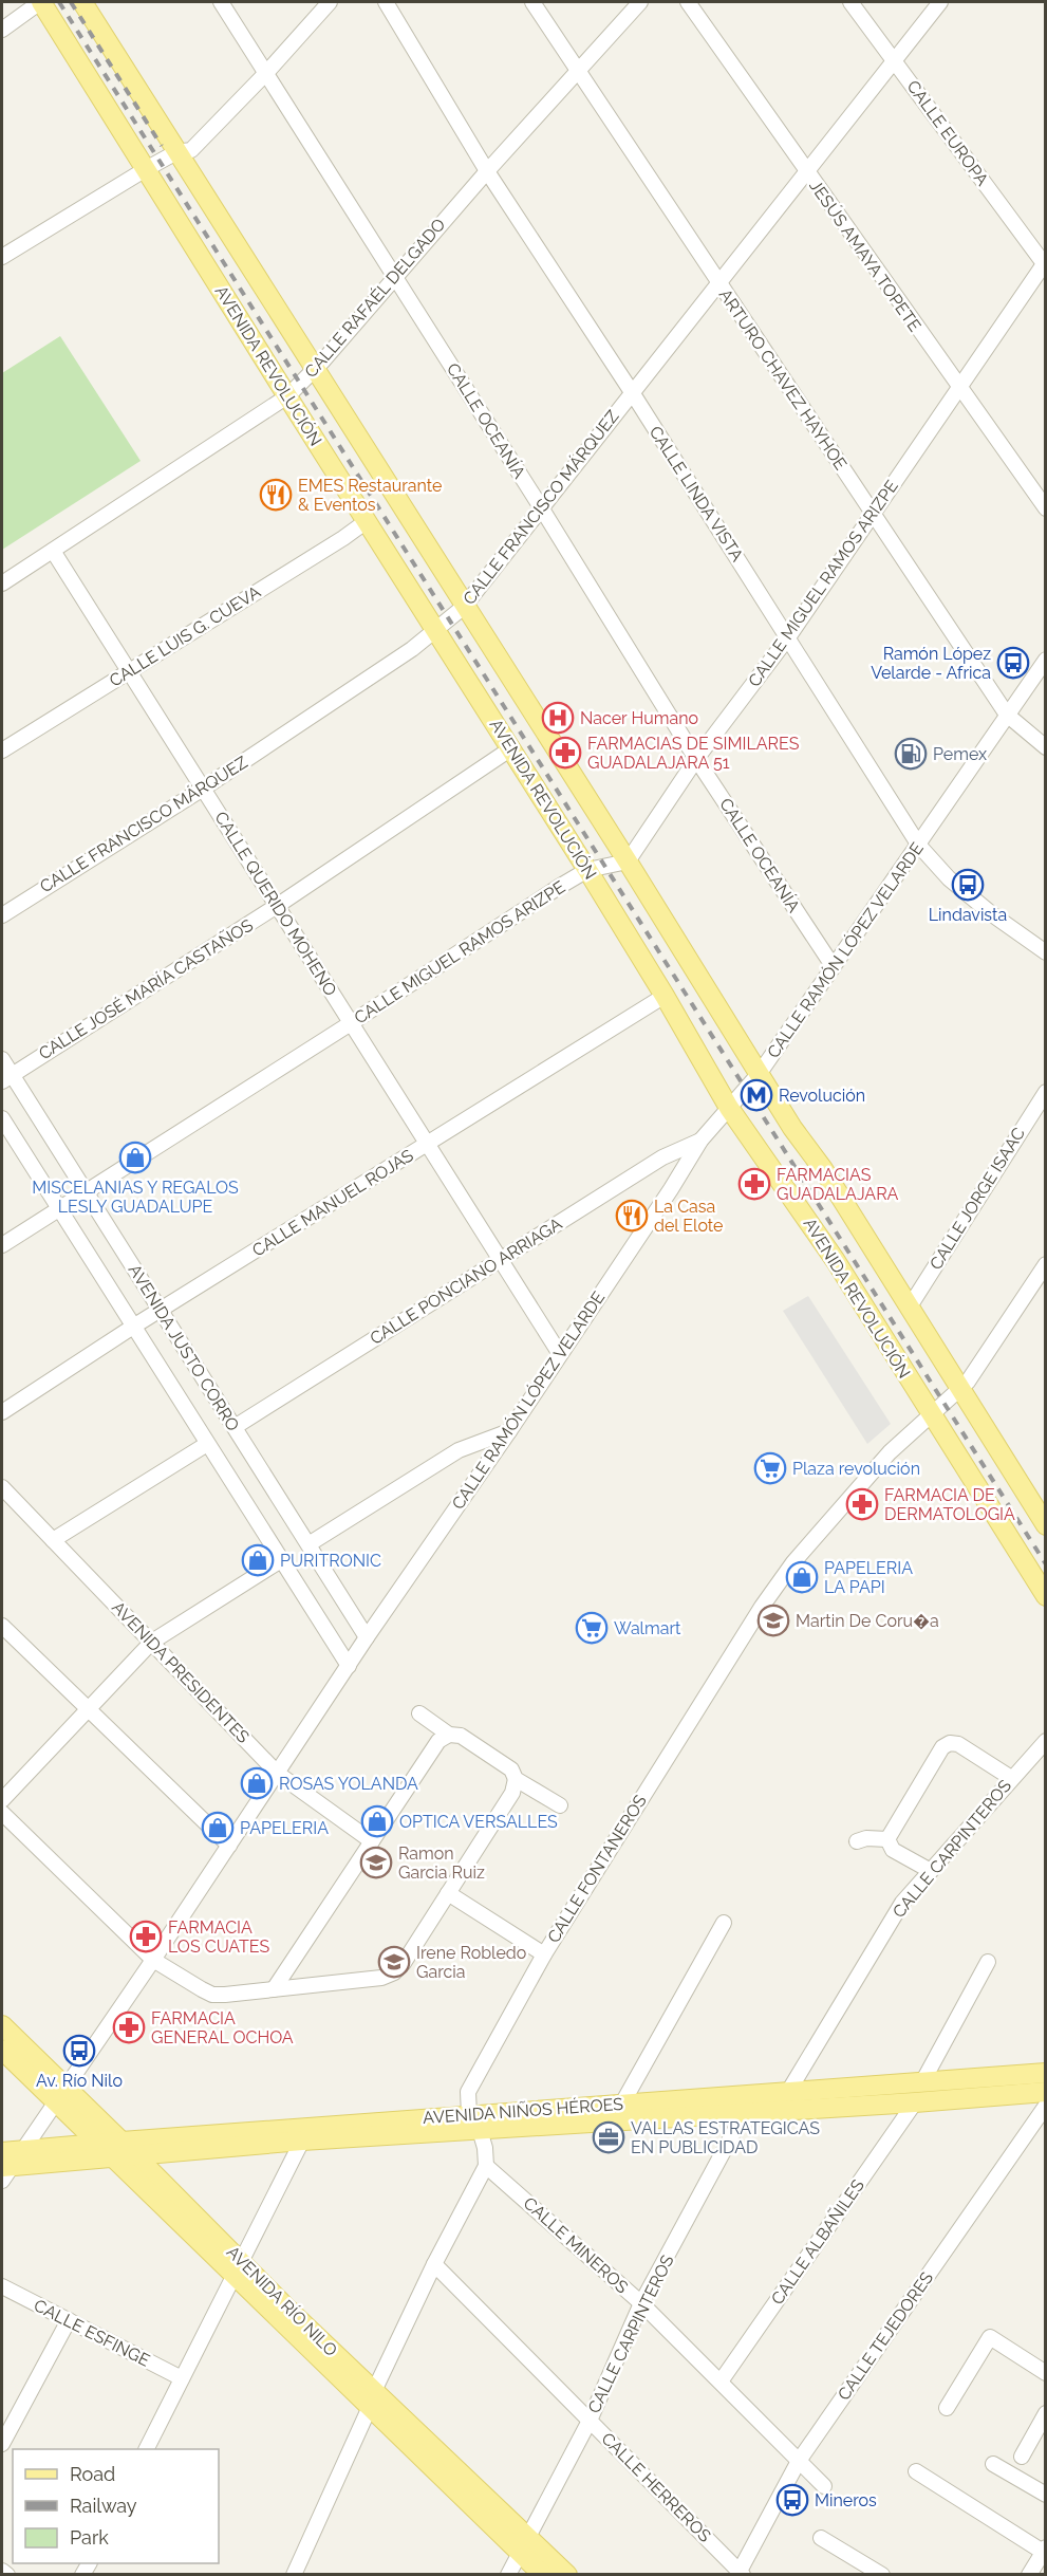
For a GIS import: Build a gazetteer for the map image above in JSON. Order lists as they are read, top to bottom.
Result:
{
  "streets": {
    "main road": ["AVENIDA REVOLUCIÓN", "AVENIDA NIÑOS HÉROES", "AVENIDA RÍO NILO"],
    "street": [
      "CALLE EUROPA",
      "JESÚS AMAYA TOPETE",
      "CALLE RAFAÉL DELGADO",
      "ARTURO CHAVEZ HAYHOE",
      "CALLE OCEANÍA",
      "CALLE LINDA VISTA",
      "CALLE FRANCISCO MÁRQUEZ",
      "CALLE MIGUEL RAMOS ARIZPE",
      "CALLE LUIS G. CUEVA",
      "CALLE QUERIDO MOHENO",
      "CALLE RAMÓN LÓPEZ VELARDE",
      "CALLE JOSÉ MARÍA CASTAÑOS",
      "CALLE JORGE ISAAC",
      "CALLE MANUEL ROJAS",
      "CALLE PONCIANO ARRIAGA",
      "AVENIDA JUSTO CORRO",
      "AVENIDA PRESIDENTES",
      "CALLE CARPINTEROS",
      "CALLE FONTANEROS",
      "CALLE ALBAÑILES",
      "CALLE MINEROS",
      "CALLE ESFINGE",
      "CALLE TEJEDORES",
      "CALLE HERREROS"
    ]
  },
  "crossings": [
    ["CALLE EUROPA", "CALLE FRANCISCO MÁRQUEZ"],
    ["CALLE EUROPA", "CALLE MIGUEL RAMOS ARIZPE"],
    ["JESÚS AMAYA TOPETE", "CALLE FRANCISCO MÁRQUEZ"],
    ["JESÚS AMAYA TOPETE", "CALLE MIGUEL RAMOS ARIZPE"],
    ["CALLE RAFAÉL DELGADO", "AVENIDA REVOLUCIÓN"],
    ["CALLE RAFAÉL DELGADO", "ARTURO CHAVEZ HAYHOE"],
    ["CALLE RAFAÉL DELGADO", "CALLE OCEANÍA"],
    ["CALLE RAFAÉL DELGADO", "CALLE LINDA VISTA"],
    ["CALLE RAFAÉL DELGADO", "CALLE QUERIDO MOHENO"],
    ["AVENIDA REVOLUCIÓN", "CALLE FRANCISCO MÁRQUEZ"],
    ["AVENIDA REVOLUCIÓN", "CALLE MIGUEL RAMOS ARIZPE"],
    ["AVENIDA REVOLUCIÓN", "CALLE LUIS G. CUEVA"],
    ["AVENIDA REVOLUCIÓN", "CALLE RAMÓN LÓPEZ VELARDE"],
    ["AVENIDA REVOLUCIÓN", "CALLE JOSÉ MARÍA CASTAÑOS"],
    ["AVENIDA REVOLUCIÓN", "CALLE MANUEL ROJAS"],
    ["AVENIDA REVOLUCIÓN", "CALLE FONTANEROS"],
    ["ARTURO CHAVEZ HAYHOE", "CALLE FRANCISCO MÁRQUEZ"],
    ["ARTURO CHAVEZ HAYHOE", "CALLE MIGUEL RAMOS ARIZPE"],
    ["ARTURO CHAVEZ HAYHOE", "CALLE RAMÓN LÓPEZ VELARDE"],
    ["CALLE OCEANÍA", "CALLE FRANCISCO MÁRQUEZ"],
    ["CALLE OCEANÍA", "CALLE MIGUEL RAMOS ARIZPE"],
    ["CALLE OCEANÍA", "CALLE RAMÓN LÓPEZ VELARDE"],
    ["CALLE LINDA VISTA", "CALLE FRANCISCO MÁRQUEZ"],
    ["CALLE LINDA VISTA", "CALLE MIGUEL RAMOS ARIZPE"],
    ["CALLE LINDA VISTA", "CALLE RAMÓN LÓPEZ VELARDE"],
    ["CALLE FRANCISCO MÁRQUEZ", "CALLE QUERIDO MOHENO"],
    ["CALLE MIGUEL RAMOS ARIZPE", "CALLE QUERIDO MOHENO"],
    ["CALLE MIGUEL RAMOS ARIZPE", "AVENIDA JUSTO CORRO"],
    ["CALLE LUIS G. CUEVA", "CALLE QUERIDO MOHENO"],
    ["CALLE QUERIDO MOHENO", "CALLE RAMÓN LÓPEZ VELARDE"],
    ["CALLE QUERIDO MOHENO", "CALLE JOSÉ MARÍA CASTAÑOS"],
    ["CALLE QUERIDO MOHENO", "CALLE MANUEL ROJAS"],
    ["CALLE QUERIDO MOHENO", "CALLE PONCIANO ARRIAGA"],
    ["CALLE RAMÓN LÓPEZ VELARDE", "CALLE PONCIANO ARRIAGA"],
    ["CALLE RAMÓN LÓPEZ VELARDE", "AVENIDA JUSTO CORRO"],
    ["CALLE RAMÓN LÓPEZ VELARDE", "AVENIDA PRESIDENTES"],
    ["CALLE RAMÓN LÓPEZ VELARDE", "AVENIDA NIÑOS HÉROES"],
    ["CALLE RAMÓN LÓPEZ VELARDE", "AVENIDA RÍO NILO"],
    ["CALLE JOSÉ MARÍA CASTAÑOS", "AVENIDA JUSTO CORRO"],
    ["CALLE MANUEL ROJAS", "AVENIDA JUSTO CORRO"],
    ["CALLE PONCIANO ARRIAGA", "AVENIDA JUSTO CORRO"],
    ["CALLE CARPINTEROS", "AVENIDA NIÑOS HÉROES"],
    ["CALLE CARPINTEROS", "CALLE MINEROS"],
    ["CALLE CARPINTEROS", "AVENIDA RÍO NILO"],
    ["CALLE CARPINTEROS", "CALLE HERREROS"],
    ["CALLE FONTANEROS", "AVENIDA NIÑOS HÉROES"],
    ["CALLE FONTANEROS", "CALLE MINEROS"],
    ["AVENIDA NIÑOS HÉROES", "CALLE ALBAÑILES"],
    ["AVENIDA NIÑOS HÉROES", "AVENIDA RÍO NILO"],
    ["CALLE ALBAÑILES", "CALLE MINEROS"],
    ["CALLE MINEROS", "CALLE TEJEDORES"],
    ["CALLE TEJEDORES", "CALLE HERREROS"]
  ],
  "places": {
    "restaurant": ["EMES Restaurante & Eventos", "La Casa del Elote"],
    "bus stop": [
      "Ramón López Velarde - Africa",
      "Lindavista",
      "Av. Río Nilo",
      "Mineros"
    ],
    "hospital": ["Nacer Humano"],
    "pharmacy": [
      "FARMACIAS DE SIMILARES GUADALAJARA 51",
      "FARMACIAS GUADALAJARA",
      "FARMACIA DE DERMATOLOGIA",
      "FARMACIA LOS CUATES",
      "FARMACIA GENERAL OCHOA"
    ],
    "fuel station": ["Pemex"],
    "metro station": ["Revolución"],
    "shop": [
      "MISCELANIAS Y REGALOS LESLY GUADALUPE",
      "PURITRONIC",
      "PAPELERIA LA PAPI",
      "ROSAS YOLANDA",
      "OPTICA VERSALLES",
      "PAPELERIA"
    ],
    "supermarket": ["Plaza revolución", "Walmart"],
    "school or university": ["Martin De Coru�a", "Ramon Garcia Ruiz", "Irene Robledo Garcia"],
    "office": ["VALLAS ESTRATEGICAS EN PUBLICIDAD"]
  },
  "legend": ["Road", "Railway", "Park"]
}
